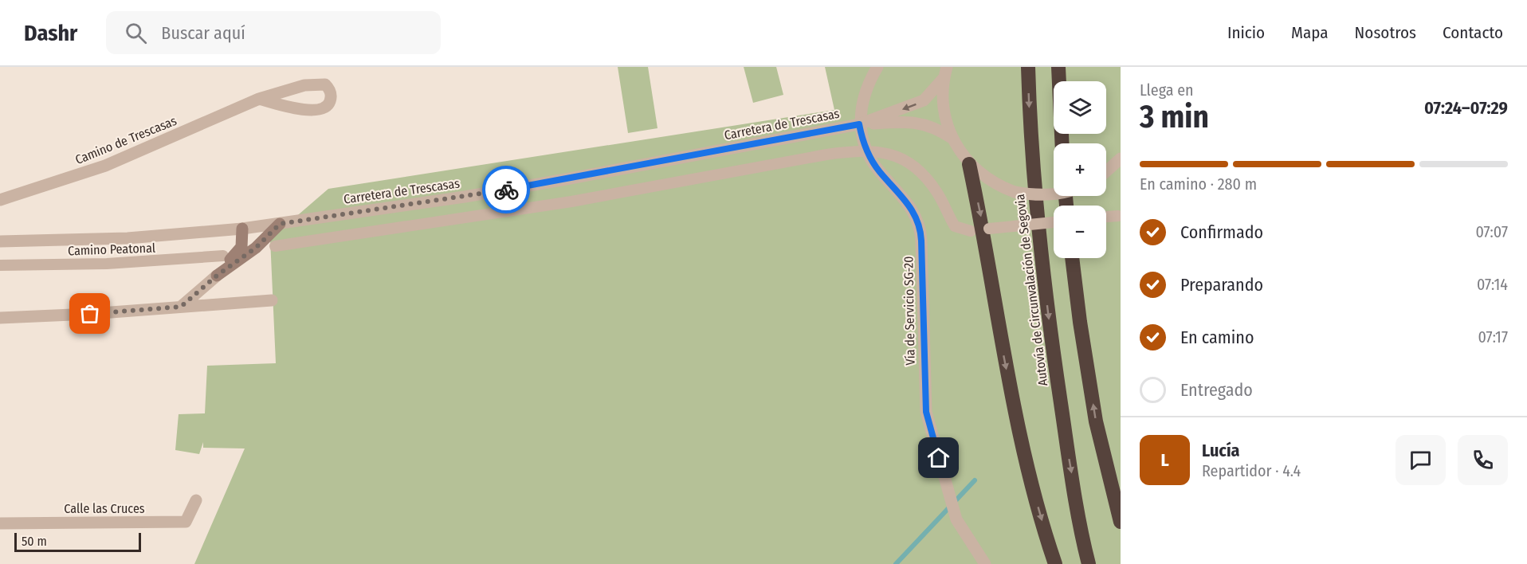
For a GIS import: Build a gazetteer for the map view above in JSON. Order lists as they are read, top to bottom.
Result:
{
  "streets": {
    "highway": ["Autovía de Circunvalación de Segovia"],
    "street": [
      "Carretera de Trescasas",
      "Camino de Trescasas",
      "Camino Peatonal",
      "Vía de Servicio SG-20",
      "Calle las Cruces"
    ]
  },
  "crossings": [
    ["Carretera de Trescasas", "Vía de Servicio SG-20"]
  ],
  "scale_bar": "50 m",
  "page": {
    "header": "Dashr",
    "search": "Buscar aquí",
    "nav": [
      "Inicio",
      "Mapa",
      "Nosotros",
      "Contacto"
    ],
    "heading": ["3 min", "Llega en", "07:24–07:29"],
    "panel": ["Lucía", "Repartidor · 4.4"],
    "map_buttons": ["+", "−"],
    "bar": "En camino · 280 m",
    "list": [
      ["Confirmado", "07:07"],
      ["Preparando", "07:14"],
      ["En camino", "07:17"],
      "Entregado"
    ],
    "round": "L",
    "scale": "50 m"
  }
}
